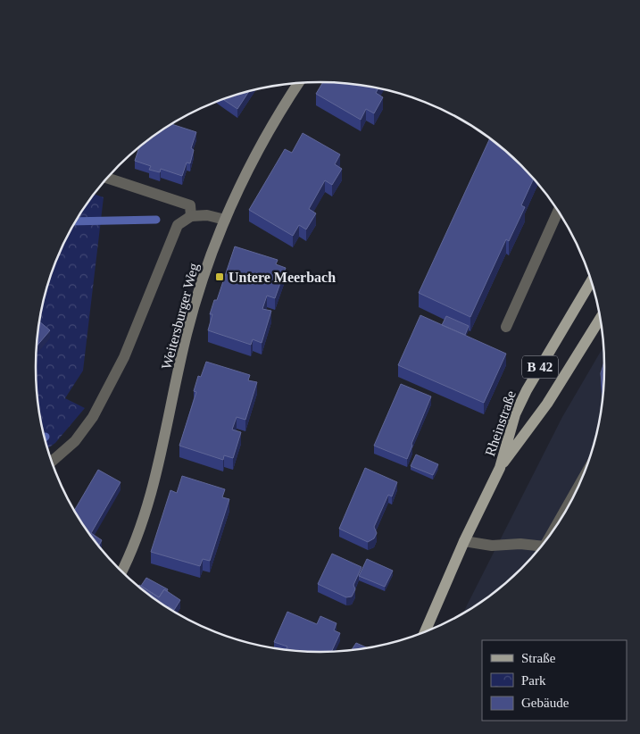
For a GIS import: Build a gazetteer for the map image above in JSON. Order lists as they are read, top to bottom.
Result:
{
  "streets": {
    "main road": ["B 42", "Rheinstraße"],
    "street": ["Weitersburger Weg"]
  },
  "places": {
    "transit": ["Untere Meerbach"]
  },
  "legend": ["Straße", "Park", "Gebäude"]
}
